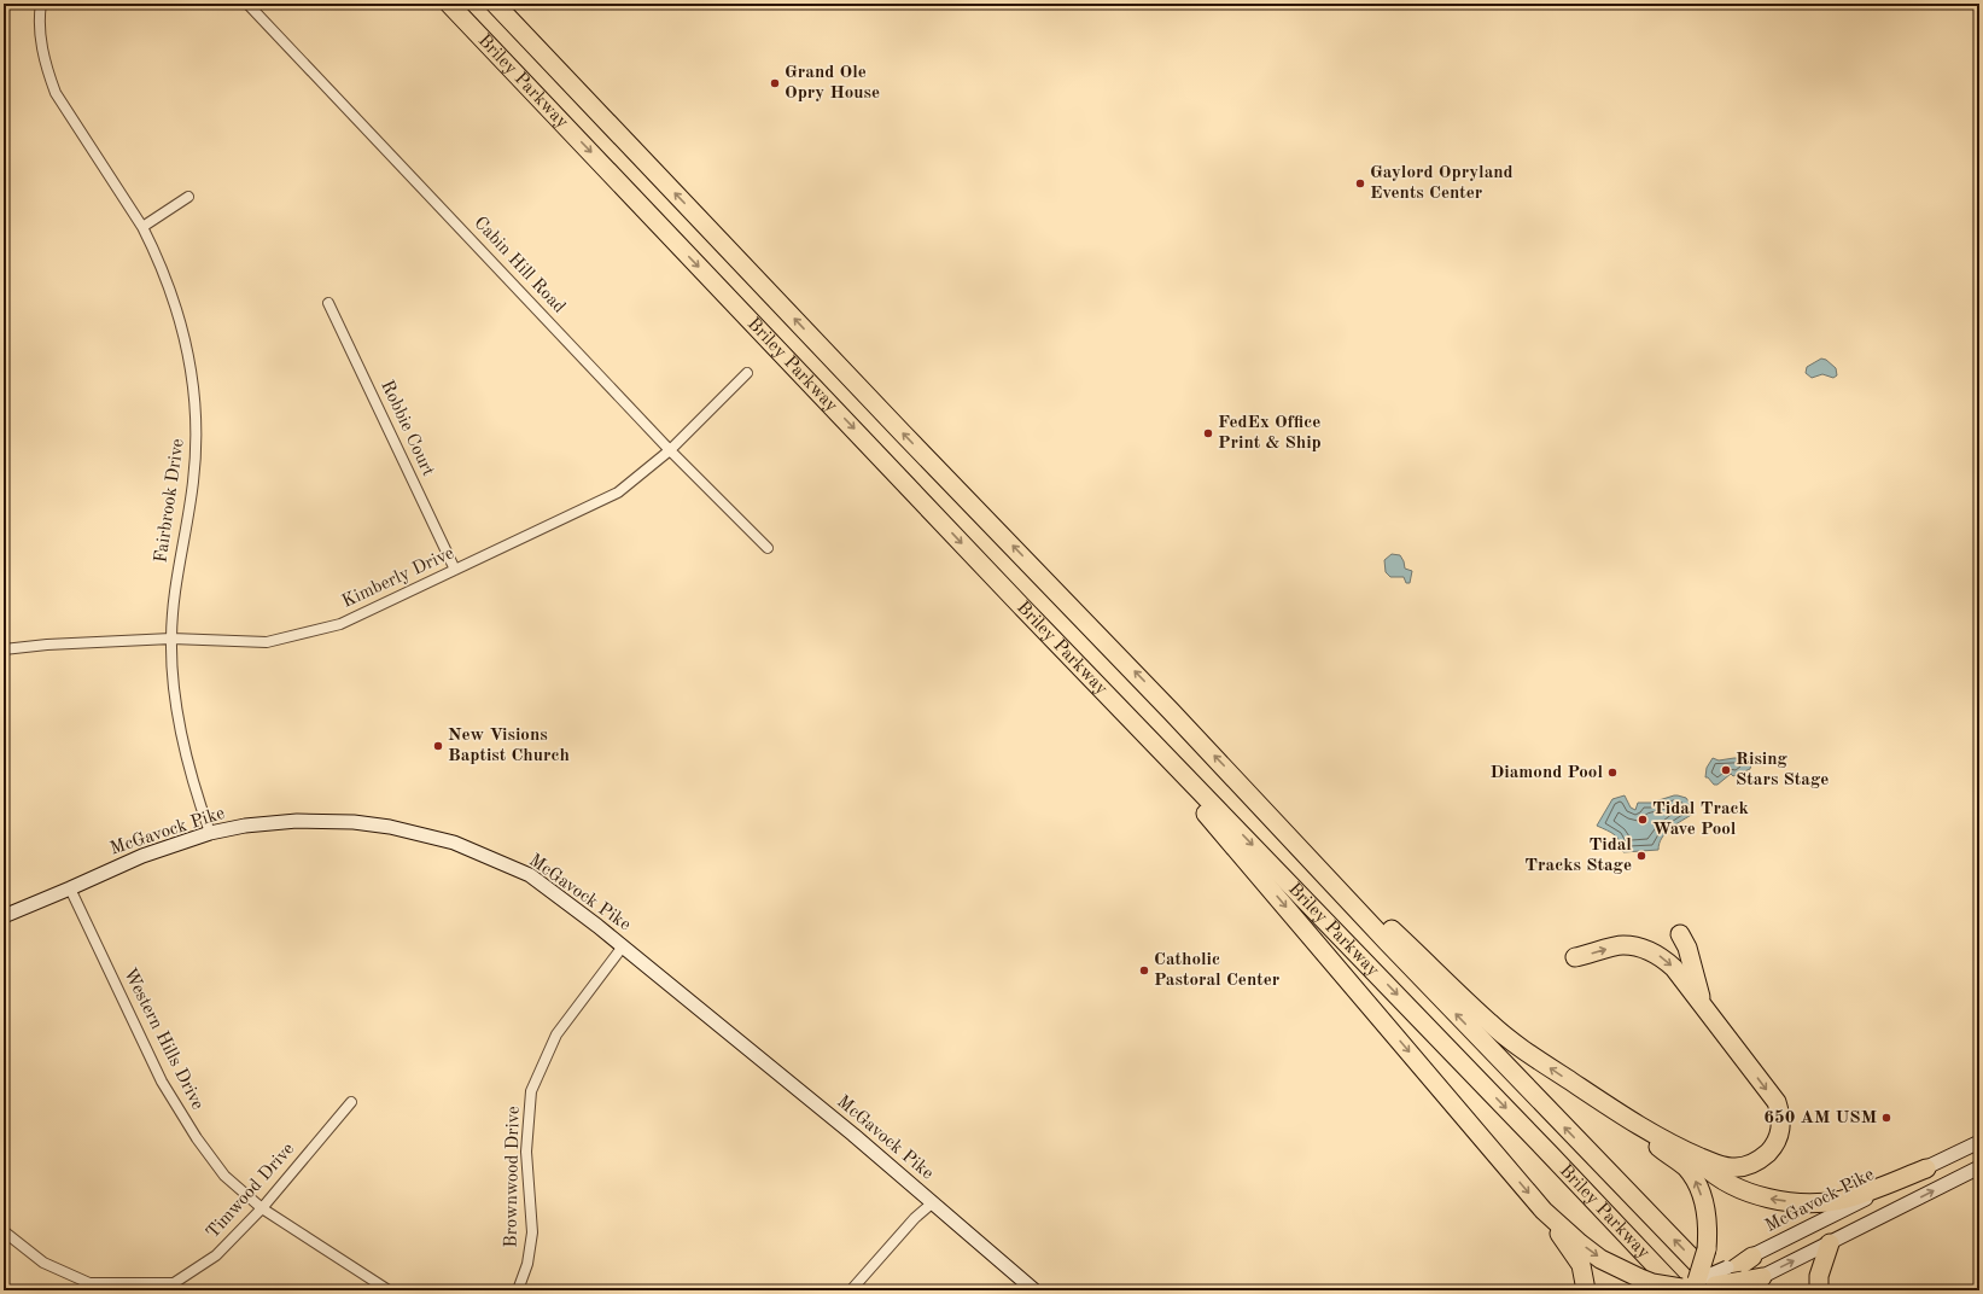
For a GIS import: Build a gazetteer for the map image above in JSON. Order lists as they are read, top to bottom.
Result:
{
  "streets": {
    "highway": ["Briley Parkway"],
    "main road": ["McGavock Pike"],
    "street": [
      "Cabin Hill Road",
      "Robbie Court",
      "Fairbrook Drive",
      "Kimberly Drive",
      "Western Hills Drive",
      "Brownwood Drive",
      "Timwood Drive"
    ]
  },
  "crossings": [
    ["Cabin Hill Road", "Kimberly Drive"],
    ["Robbie Court", "Kimberly Drive"],
    ["Fairbrook Drive", "Kimberly Drive"],
    ["Fairbrook Drive", "McGavock Pike"],
    ["McGavock Pike", "Western Hills Drive"],
    ["McGavock Pike", "Brownwood Drive"],
    ["Western Hills Drive", "Timwood Drive"]
  ],
  "places": [
    "Grand Ole Opry House",
    "Gaylord Opryland Events Center",
    "FedEx Office Print & Ship",
    "New Visions Baptist Church",
    "Rising Stars Stage",
    "Diamond Pool",
    "Tidal Track Wave Pool",
    "Tidal Tracks Stage",
    "Catholic Pastoral Center",
    "650 AM USM"
  ]
}
